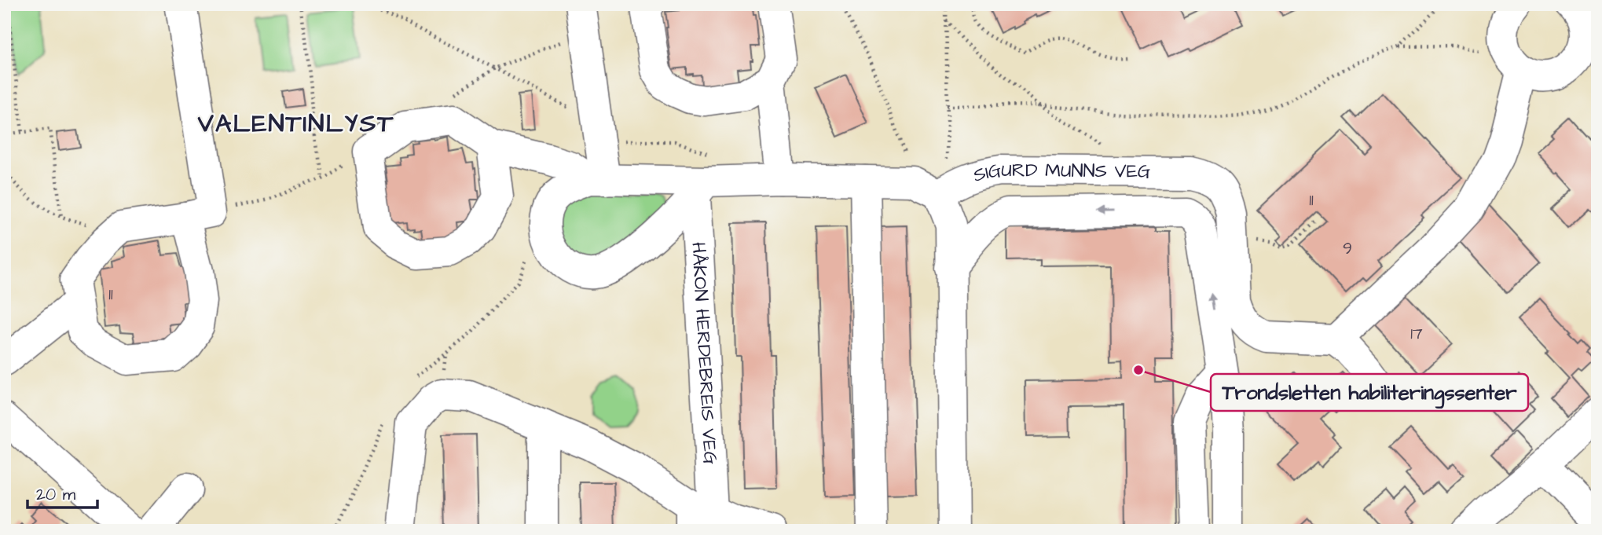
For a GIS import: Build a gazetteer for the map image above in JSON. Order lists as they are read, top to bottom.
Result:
{
  "streets": {
    "street": ["SIGURD MUNNS VEG", "HÅKON HERDEBREIS VEG"]
  },
  "crossings": [
    ["SIGURD MUNNS VEG", "HÅKON HERDEBREIS VEG"]
  ],
  "districts": ["VALENTINLYST"],
  "places": ["Trondsletten habiliteringssenter"],
  "house_numbers": [
    "11",
    "9",
    "11",
    "17"
  ],
  "scale_bar": "20 m"
}
